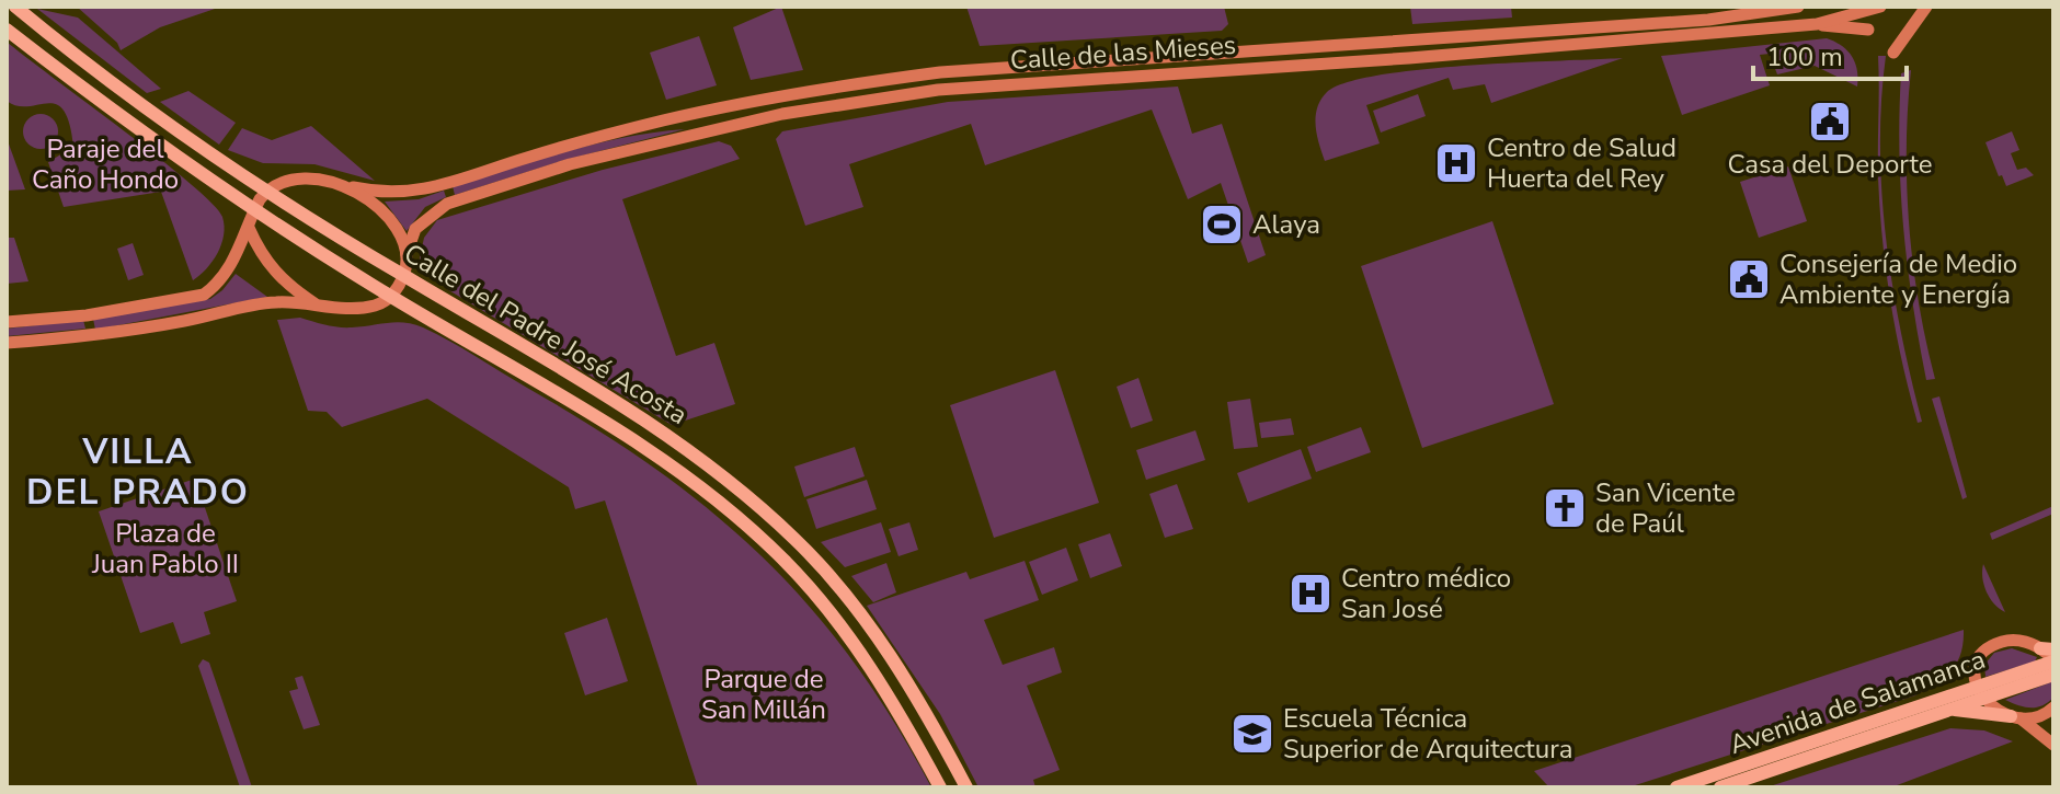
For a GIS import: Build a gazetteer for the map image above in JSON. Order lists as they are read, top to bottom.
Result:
{
  "streets": {
    "highway": ["Calle del Padre José Acosta", "Avenida de Salamanca"],
    "main road": ["Calle de las Mieses"]
  },
  "crossings": [
    ["Calle de las Mieses", "Calle del Padre José Acosta"]
  ],
  "districts": ["VILLA DEL PRADO"],
  "parks": ["Paraje del Caño Hondo", "Plaza de Juan Pablo II", "Parque de San Millán"],
  "places": {
    "public building": ["Casa del Deporte", "Consejería de Medio Ambiente y Energía"],
    "hospital": ["Centro de Salud Huerta del Rey", "Centro médico San José"],
    "sports": ["Alaya"],
    "church": ["San Vicente de Paúl"],
    "school or university": ["Escuela Técnica Superior de Arquitectura"]
  },
  "scale_bar": "100 m"
}
